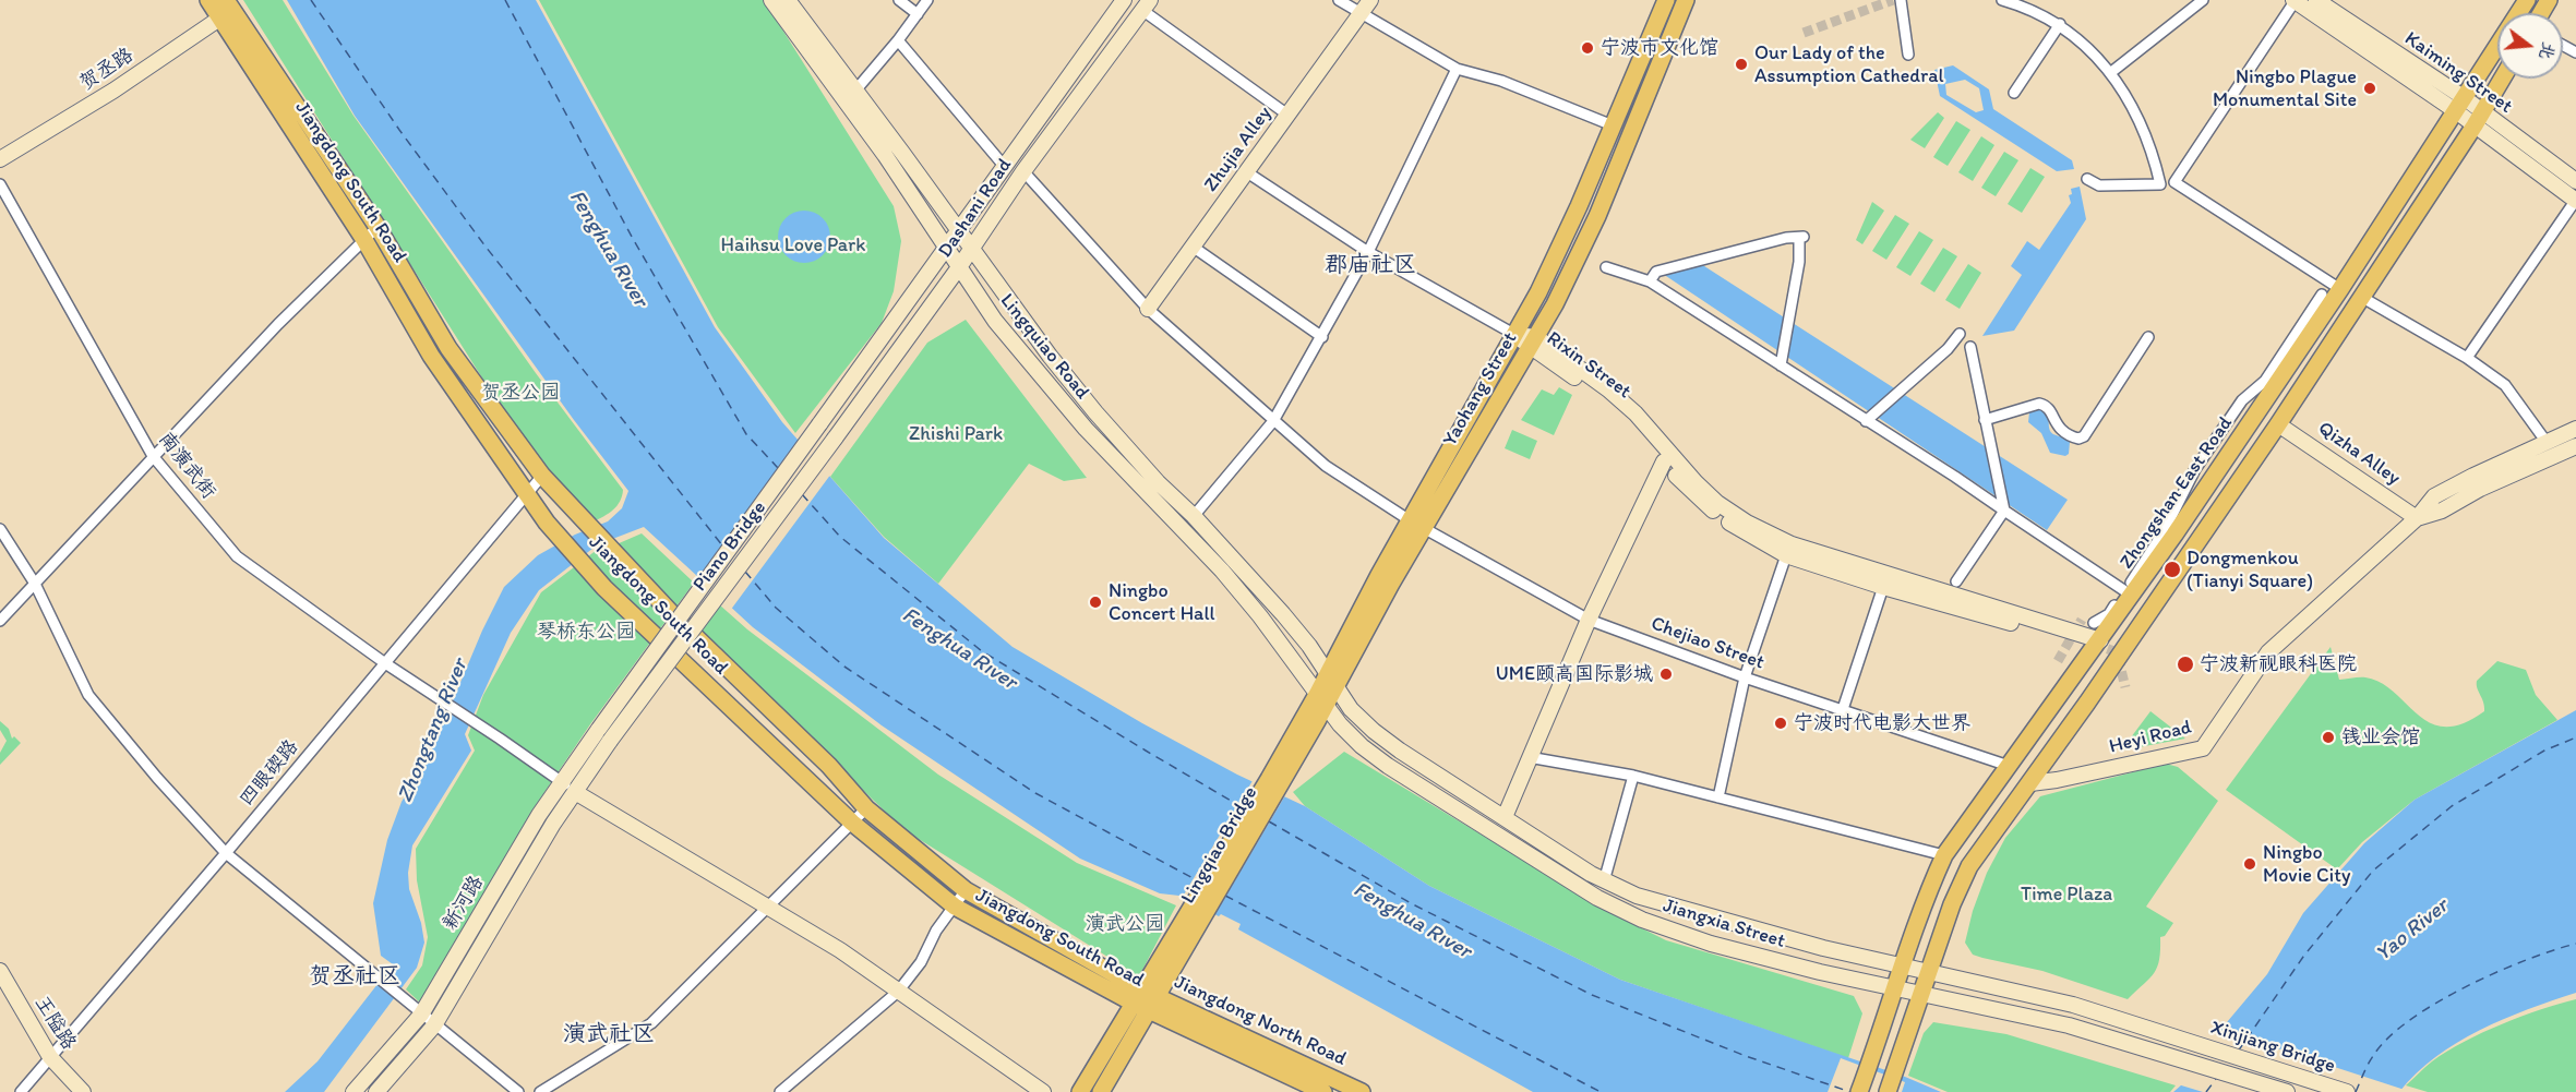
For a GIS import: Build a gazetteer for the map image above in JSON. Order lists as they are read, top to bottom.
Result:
{
  "streets": {
    "main road": [
      "贺丞路",
      "Kaiming Street",
      "Zhujia Alley",
      "Jiangdong South Road",
      "Dashani Road",
      "Lingquiao Road",
      "Rixin Street",
      "Yaohang Street",
      "Qizha Alley",
      "Zhongshan East Road",
      "Piano Bridge",
      "Heyi Road",
      "Lingqiao Bridge",
      "新河路",
      "Jiangxia Street",
      "Jiangdong North Road",
      "王隘路",
      "Xinjiang Bridge"
    ],
    "street": ["南演武街", "Chejiao Street", "四眼碶路"]
  },
  "crossings": [
    ["贺丞路", "Jiangdong South Road"],
    ["Kaiming Street", "Zhongshan East Road"],
    ["Zhujia Alley", "Chejiao Street"],
    ["Jiangdong South Road", "四眼碶路"],
    ["Jiangdong South Road", "Jiangdong North Road"],
    ["Dashani Road", "Lingquiao Road"],
    ["Dashani Road", "Piano Bridge"],
    ["Dashani Road", "Chejiao Street"],
    ["Lingquiao Road", "Yaohang Street"],
    ["Lingquiao Road", "Jiangxia Street"],
    ["Rixin Street", "Yaohang Street"],
    ["Rixin Street", "Zhongshan East Road"],
    ["Yaohang Street", "Chejiao Street"],
    ["Yaohang Street", "Lingqiao Bridge"],
    ["Yaohang Street", "Jiangxia Street"],
    ["Qizha Alley", "Heyi Road"],
    ["南演武街", "四眼碶路"],
    ["南演武街", "新河路"],
    ["Zhongshan East Road", "Chejiao Street"],
    ["Zhongshan East Road", "Jiangxia Street"],
    ["Piano Bridge", "新河路"],
    ["四眼碶路", "王隘路"],
    ["Jiangxia Street", "Xinjiang Bridge"]
  ],
  "districts": ["郡庙社区", "贺丞社区", "演武社区"],
  "water": ["Fenghua Rıver", "Zhongtang River", "Yao River"],
  "parks": [
    "Haihsu Love Park",
    "贺丞公园",
    "Zhishi Park",
    "琴桥东公园",
    "Time Plaza",
    "演武公园"
  ],
  "places": [
    "宁波市文化馆",
    "Our Lady of the Assumption Cathedral",
    "Ningbo Plague Monumental Site",
    "Dongmenkou (Tianyi Square)",
    "Ningbo Concert Hall",
    "宁波新视眼科医院",
    "UME颐高国际影城",
    "宁波时代电影大世界",
    "钱业会馆",
    "Ningbo Movie City"
  ],
  "north": "right"
}
